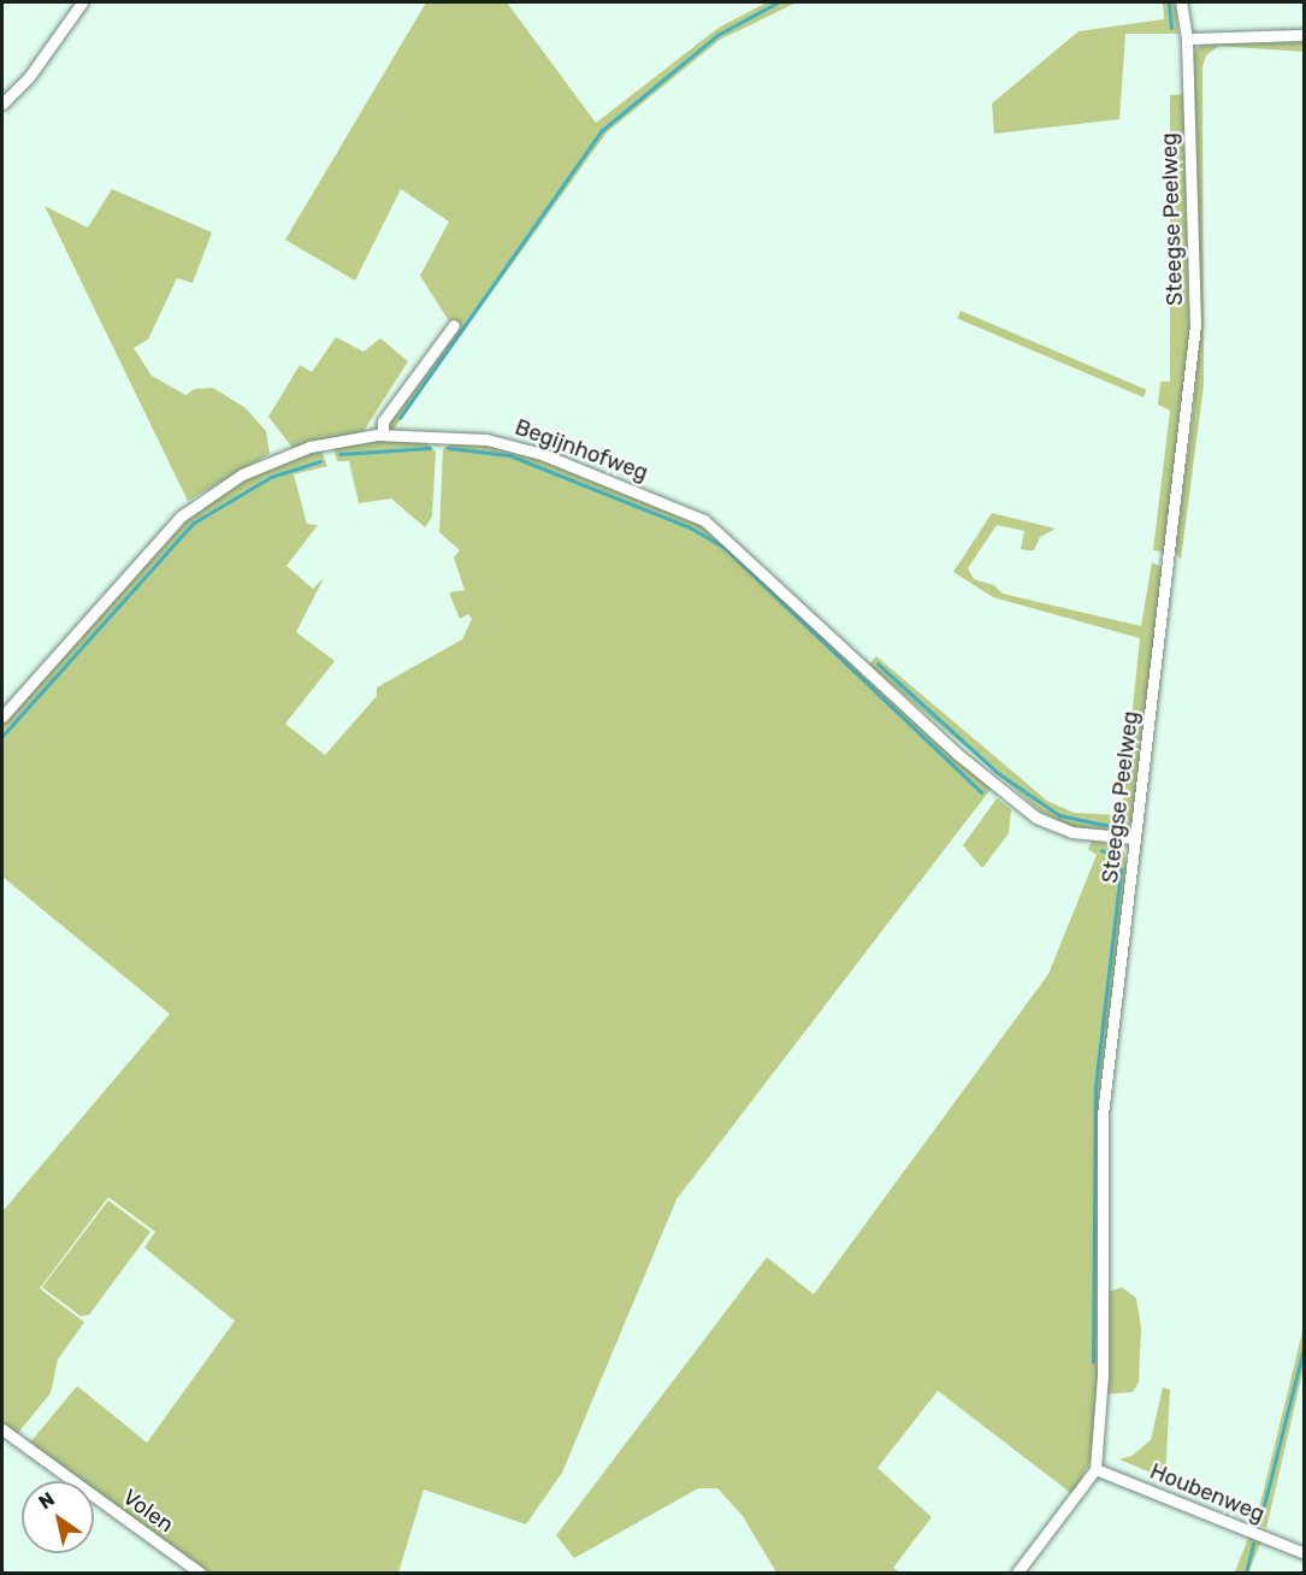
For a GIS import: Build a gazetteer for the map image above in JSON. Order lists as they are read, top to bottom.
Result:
{
  "streets": {
    "street": [
      "Steegse Peelweg",
      "Begijnhofweg",
      "Houbenweg",
      "Volen"
    ]
  },
  "crossings": [
    ["Steegse Peelweg", "Begijnhofweg"],
    ["Steegse Peelweg", "Houbenweg"]
  ],
  "north": "top left"
}
